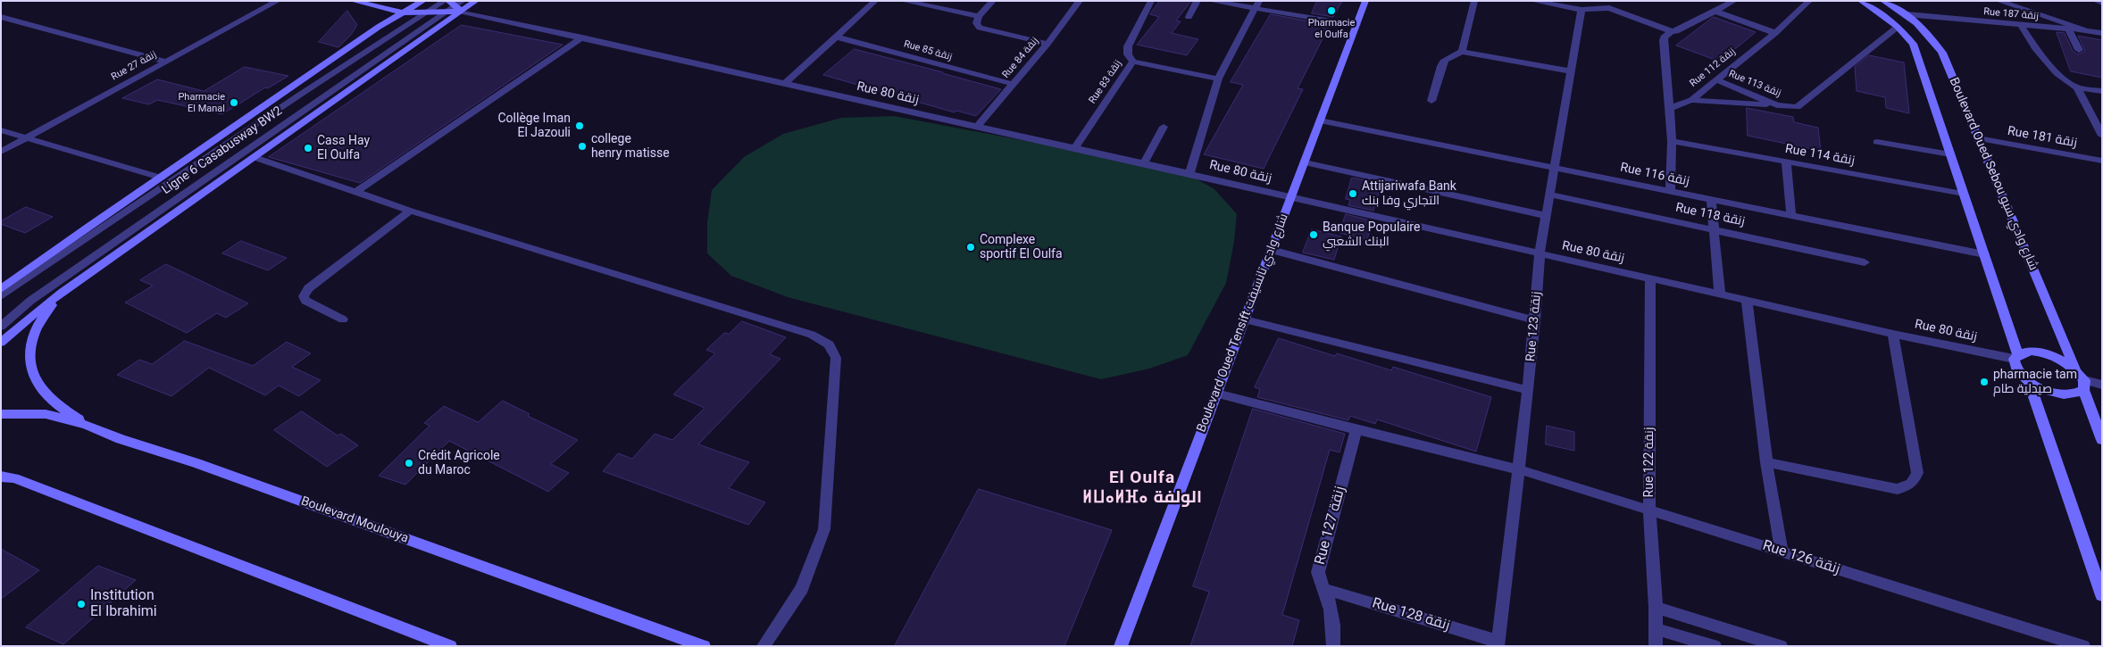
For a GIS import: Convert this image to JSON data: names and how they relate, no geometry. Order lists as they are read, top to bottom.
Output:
{
  "streets": {
    "street": [
      "Rue 187 زنقة",
      "Rue 85 زنقة",
      "Rue 84 زنقة",
      "Rue 27 زنقة",
      "Rue 112 زنقة",
      "Rue 83 زنقة",
      "Rue 113 زنقة",
      "Rue 80 زنقة",
      "Rue 181 زنقة",
      "Ligne 6 Casabusway BW2",
      "Rue 114 زنقة",
      "Boulevard Oued Sebou شارع وادي سبو",
      "Rue 116 زنقة",
      "Rue 118 زنقة",
      "Boulevard Oued Tensift شارع وادي تانسيفت",
      "Rue 123 زنقة",
      "Rue 122 زنقة",
      "Boulevard Moulouya",
      "Rue 127 زنقة",
      "Rue 126 زنقة",
      "Rue 128 زنقة"
    ]
  },
  "crossings": [
    ["Rue 187 زنقة", "Boulevard Oued Sebou شارع وادي سبو"],
    ["Rue 85 زنقة", "Rue 84 زنقة"],
    ["Rue 84 زنقة", "Rue 80 زنقة"],
    ["Rue 112 زنقة", "Rue 113 زنقة"],
    ["Rue 83 زنقة", "Rue 80 زنقة"],
    ["Rue 80 زنقة", "Ligne 6 Casabusway BW2"],
    ["Rue 80 زنقة", "Boulevard Oued Tensift شارع وادي تانسيفت"],
    ["Rue 80 زنقة", "Rue 123 زنقة"],
    ["Rue 80 زنقة", "Rue 122 زنقة"],
    ["Rue 181 زنقة", "Boulevard Oued Sebou شارع وادي سبو"],
    ["Rue 116 زنقة", "Boulevard Oued Tensift شارع وادي تانسيفت"],
    ["Rue 116 زنقة", "Rue 123 زنقة"],
    ["Rue 118 زنقة", "Rue 123 زنقة"],
    ["Boulevard Oued Tensift شارع وادي تانسيفت", "Rue 126 زنقة"],
    ["Rue 123 زنقة", "Rue 126 زنقة"],
    ["Rue 123 زنقة", "Rue 128 زنقة"],
    ["Rue 122 زنقة", "Rue 126 زنقة"],
    ["Rue 127 زنقة", "Rue 126 زنقة"],
    ["Rue 127 زنقة", "Rue 128 زنقة"]
  ],
  "districts": ["El Oulfa ⵍⵡⴰⵍⴼⴰ الولفة"],
  "places": [
    "Pharmacie el Oulfa",
    "Pharmacie El Manal",
    "Collège Iman El Jazouli",
    "college henry matisse",
    "Casa Hay El Oulfa",
    "Attijariwafa Bank التجاري وفا بنك",
    "Banque Populaire البنك الشعبي",
    "Complexe sportif El Oulfa",
    "pharmacie tam صيدلية طام",
    "Crédit Agricole du Maroc",
    "Institution El Ibrahimi"
  ]
}
